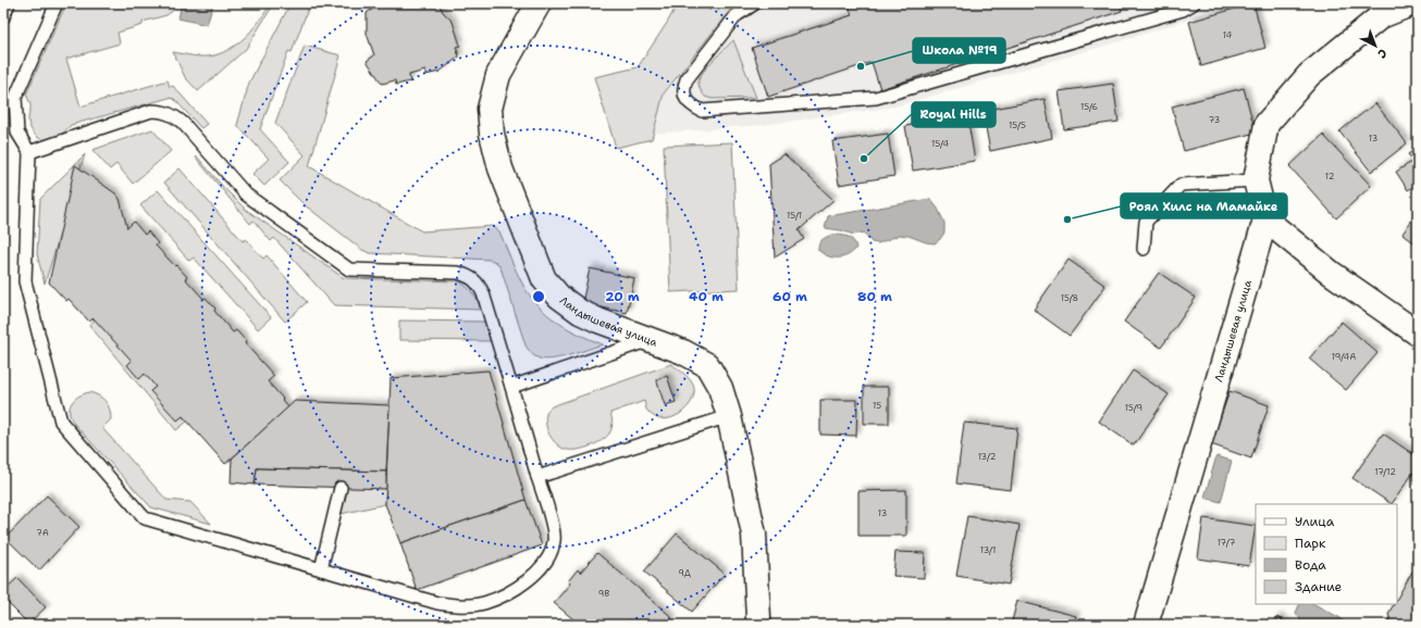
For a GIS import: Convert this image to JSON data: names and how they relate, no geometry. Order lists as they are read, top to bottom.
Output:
{
  "streets": {
    "street": ["Ландышевая улица"]
  },
  "places": ["Школа №19", "Royal Hills", "Роял Хилс на Мамайке"],
  "house_numbers": [
    "14",
    "15/6",
    "73",
    "15/5",
    "13",
    "15/4",
    "12",
    "15/1",
    "15/8",
    "19/4А",
    "15",
    "15/9",
    "13/2",
    "17/12",
    "13",
    "7А",
    "17/7",
    "13/1",
    "9Д",
    "9В"
  ],
  "legend": [
    "Улица",
    "Парк",
    "Вода",
    "Здание"
  ],
  "north": "bottom right",
  "rings": [
    "20 m",
    "40 m",
    "60 m",
    "80 m"
  ]
}
